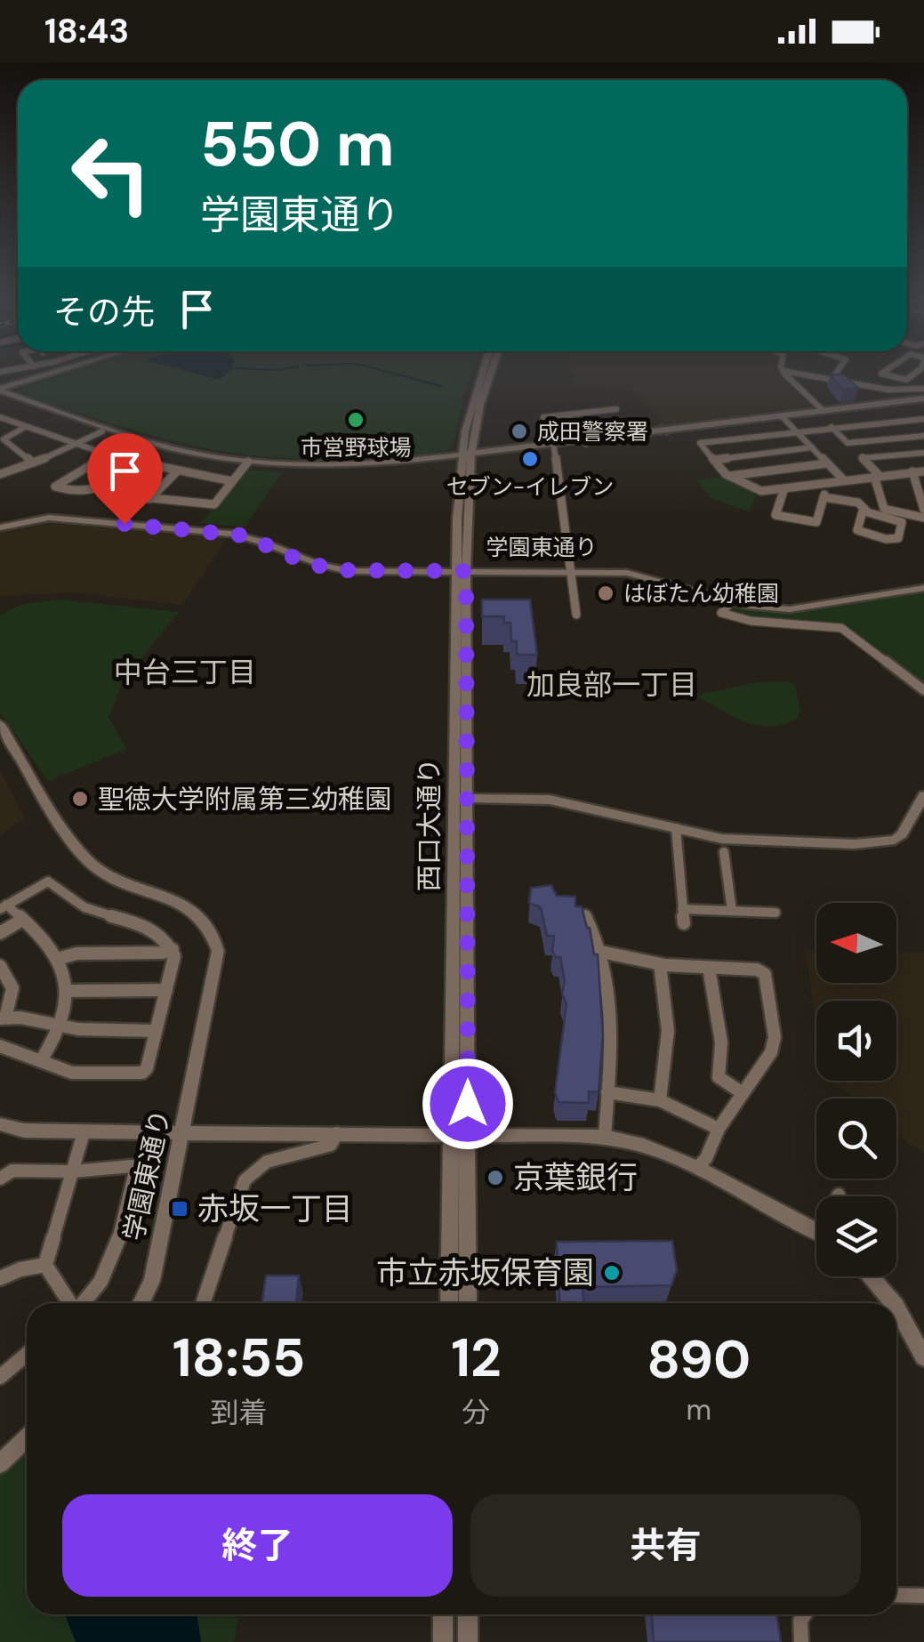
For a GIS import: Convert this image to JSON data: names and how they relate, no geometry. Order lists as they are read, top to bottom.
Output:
{
  "streets": {
    "street": ["学園東通り", "西口大通り"]
  },
  "crossings": [
    ["学園東通り", "西口大通り"]
  ],
  "districts": ["中台三丁目", "加良部一丁目"],
  "places": {
    "other": [
      "市営野球場",
      "成田警察署",
      "セブン-イレブン",
      "はぼたん幼稚園",
      "聖徳大学附属第三幼稚園",
      "京葉銀行",
      "市立赤坂保育園"
    ],
    "transit": ["赤坂一丁目"]
  },
  "north": "left",
  "page": {
    "status": "18:43",
    "turn": ["550 m", "学園東通り"],
    "then": "その先",
    "eta": [
      "18:55",
      "到着",
      "12",
      "分",
      "890",
      "m"
    ],
    "buttons": ["終了", "共有"]
  }
}
